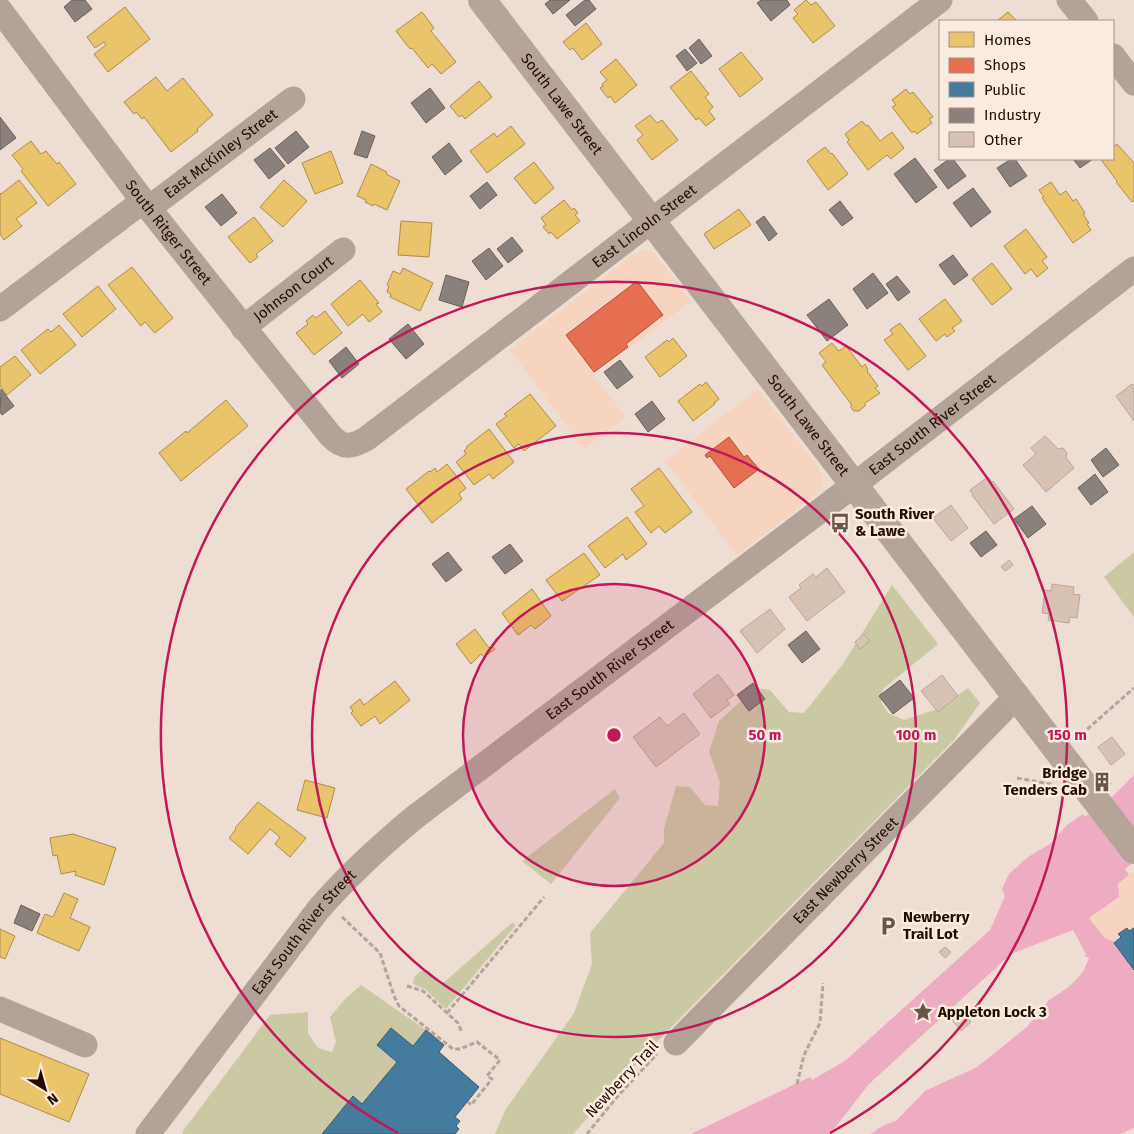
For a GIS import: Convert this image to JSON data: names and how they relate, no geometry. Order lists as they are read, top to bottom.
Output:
{
  "streets": {
    "main road": ["South Lawe Street"],
    "street": [
      "East McKinley Street",
      "East Lincoln Street",
      "South Ritger Street",
      "Johnson Court",
      "East South River Street",
      "East Newberry Street"
    ],
    "path": ["Newberry Trail"]
  },
  "crossings": [
    ["South Lawe Street", "East Lincoln Street"],
    ["South Lawe Street", "East South River Street"],
    ["South Lawe Street", "East Newberry Street"],
    ["East McKinley Street", "South Ritger Street"],
    ["East Lincoln Street", "South Ritger Street"],
    ["South Ritger Street", "Johnson Court"],
    ["East Newberry Street", "Newberry Trail"]
  ],
  "places": {
    "bus stop": ["South River & Lawe"],
    "building": ["Bridge Tenders Cab"],
    "parking": ["Newberry Trail Lot"],
    "place": ["Appleton Lock 3"]
  },
  "legend": [
    "Homes",
    "Shops",
    "Public",
    "Industry",
    "Other"
  ],
  "north": "bottom right",
  "rings": ["50 m", "100 m", "150 m"]
}
